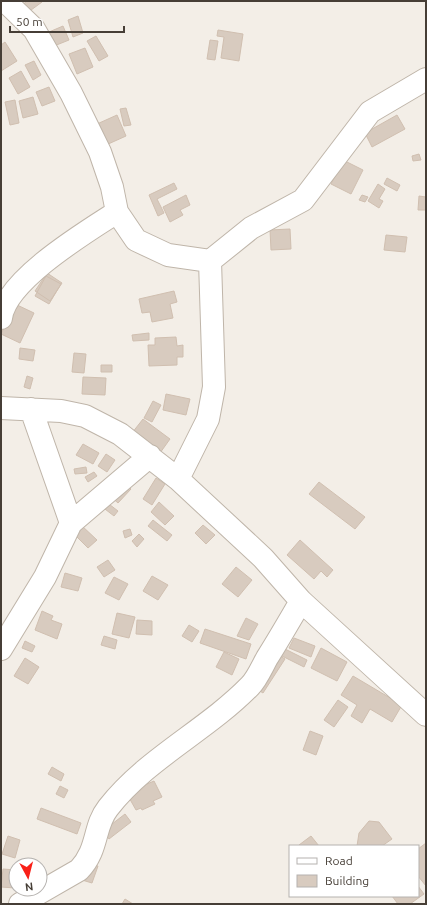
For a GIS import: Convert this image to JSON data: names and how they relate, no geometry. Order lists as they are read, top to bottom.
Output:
{
  "legend": ["Road", "Building"],
  "scale_bar": "50 m",
  "north": "bottom"
}
